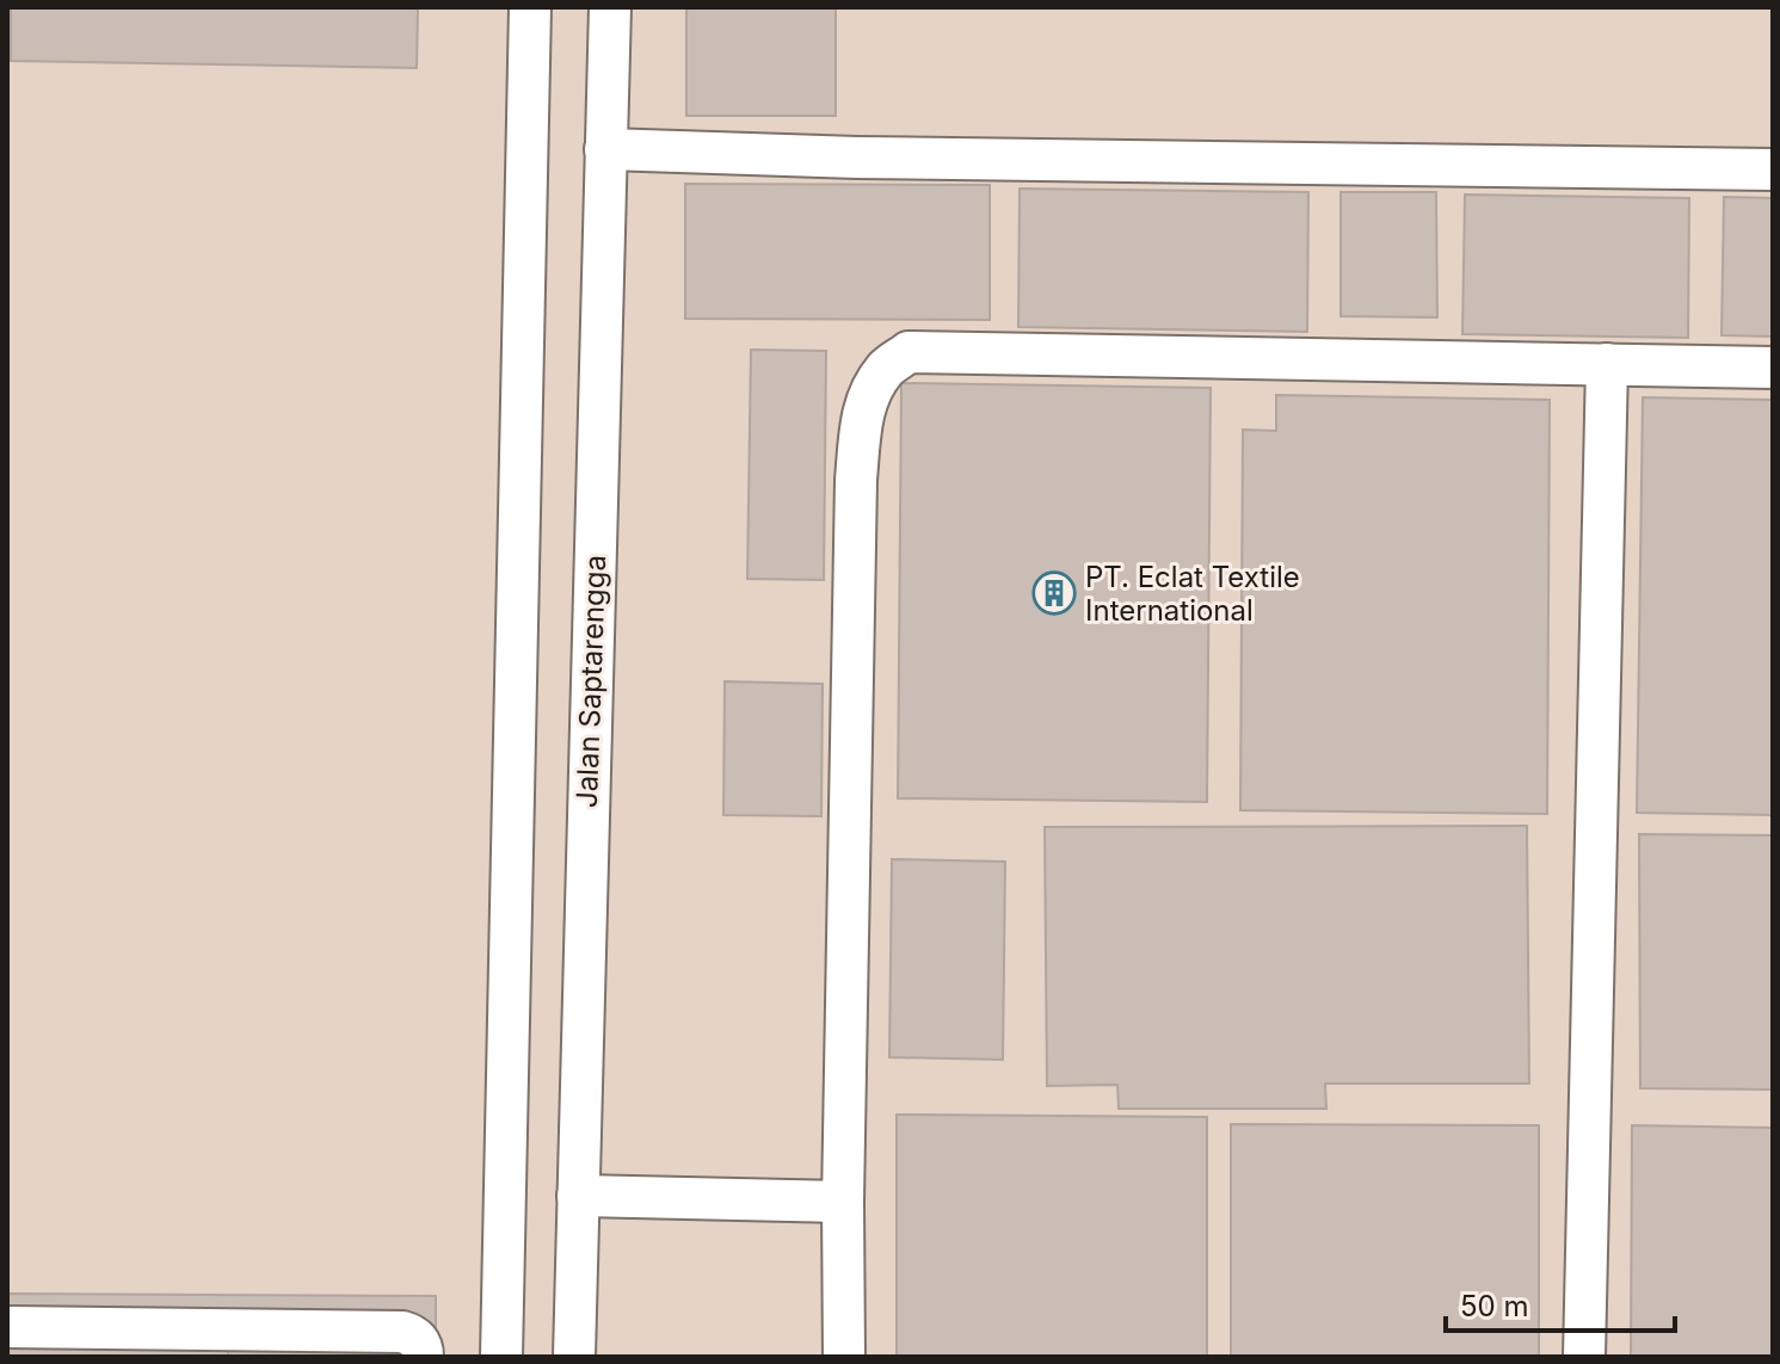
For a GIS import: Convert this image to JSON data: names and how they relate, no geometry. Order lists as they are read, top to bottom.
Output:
{
  "streets": {
    "street": ["Jalan Saptarengga"]
  },
  "places": {
    "building": ["PT. Eclat Textile International"]
  },
  "scale_bar": "50 m"
}
